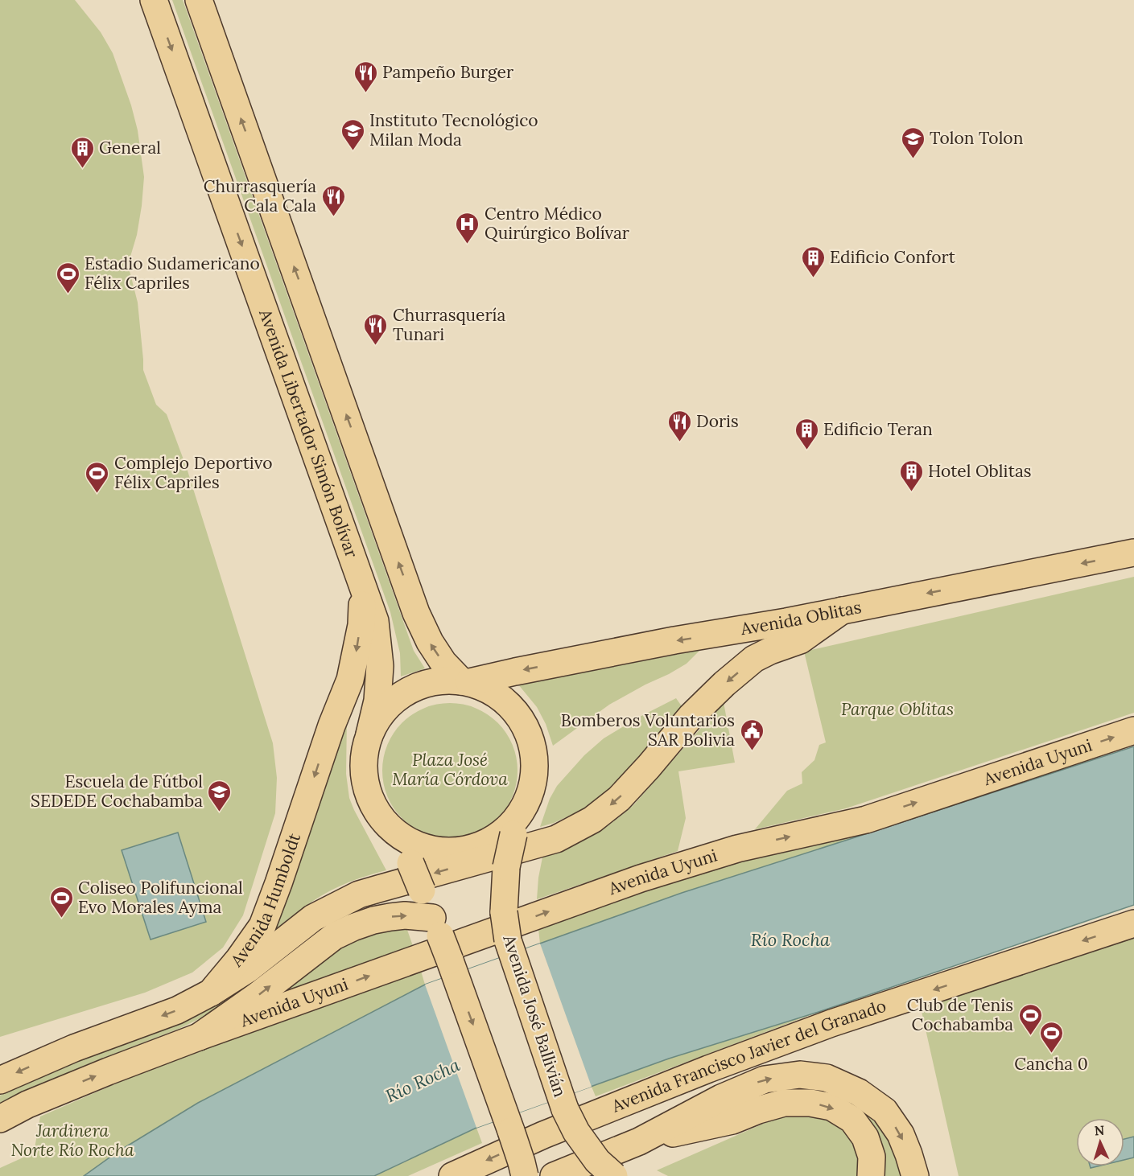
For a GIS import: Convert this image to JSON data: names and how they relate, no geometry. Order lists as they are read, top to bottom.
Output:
{
  "streets": {
    "main road": [
      "Avenida Libertador Simón Bolívar",
      "Avenida Oblitas",
      "Avenida Uyuni",
      "Avenida Humboldt",
      "Avenida José Ballivián",
      "Avenida Francisco Javier del Granado"
    ]
  },
  "crossings": [
    ["Avenida Libertador Simón Bolívar", "Avenida Oblitas"],
    ["Avenida Libertador Simón Bolívar", "Avenida Humboldt"],
    ["Avenida Libertador Simón Bolívar", "Avenida José Ballivián"],
    ["Avenida Oblitas", "Avenida José Ballivián"]
  ],
  "one_way": ["Avenida Francisco Javier del Granado"],
  "water": ["Río Rocha"],
  "parks": ["Parque Oblitas", "Plaza José María Córdova", "Jardinera Norte Río Rocha"],
  "places": {
    "restaurant": [
      "Pampeño Burger",
      "Churrasquería Cala Cala",
      "Churrasquería Tunari",
      "Doris"
    ],
    "school or university": ["Instituto Tecnológico Milan Moda", "Tolon Tolon", "Escuela de Fútbol SEDEDE Cochabamba"],
    "building": [
      "General",
      "Edificio Confort",
      "Edificio Teran",
      "Hotel Oblitas"
    ],
    "hospital": ["Centro Médico Quirúrgico Bolívar"],
    "sports": [
      "Estadio Sudamericano Félix Capriles",
      "Complejo Deportivo Félix Capriles",
      "Coliseo Polifuncional Evo Morales Ayma",
      "Club de Tenis Cochabamba",
      "Cancha 0"
    ],
    "public building": ["Bomberos Voluntarios SAR Bolivia"]
  },
  "north": "top"
}
